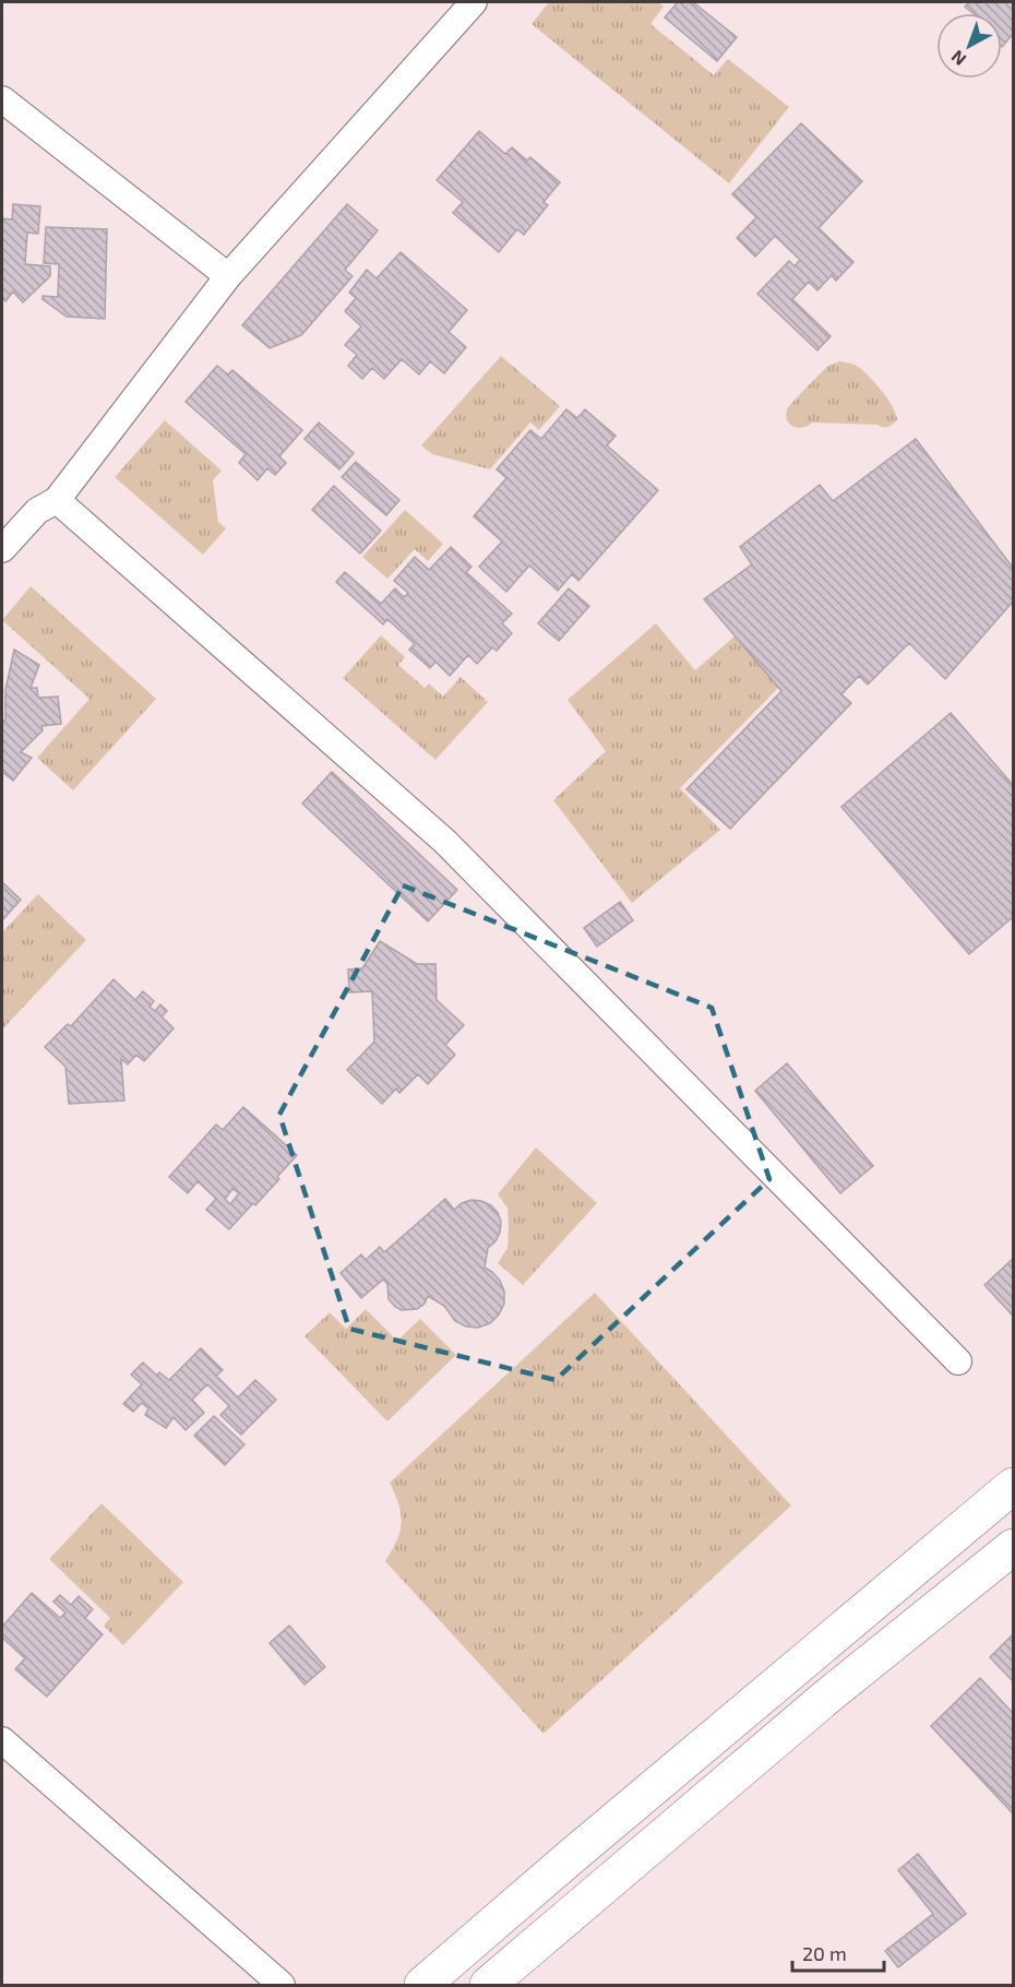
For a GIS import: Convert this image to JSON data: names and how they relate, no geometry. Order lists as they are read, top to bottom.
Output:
{
  "scale_bar": "20 m",
  "north": "bottom left"
}
